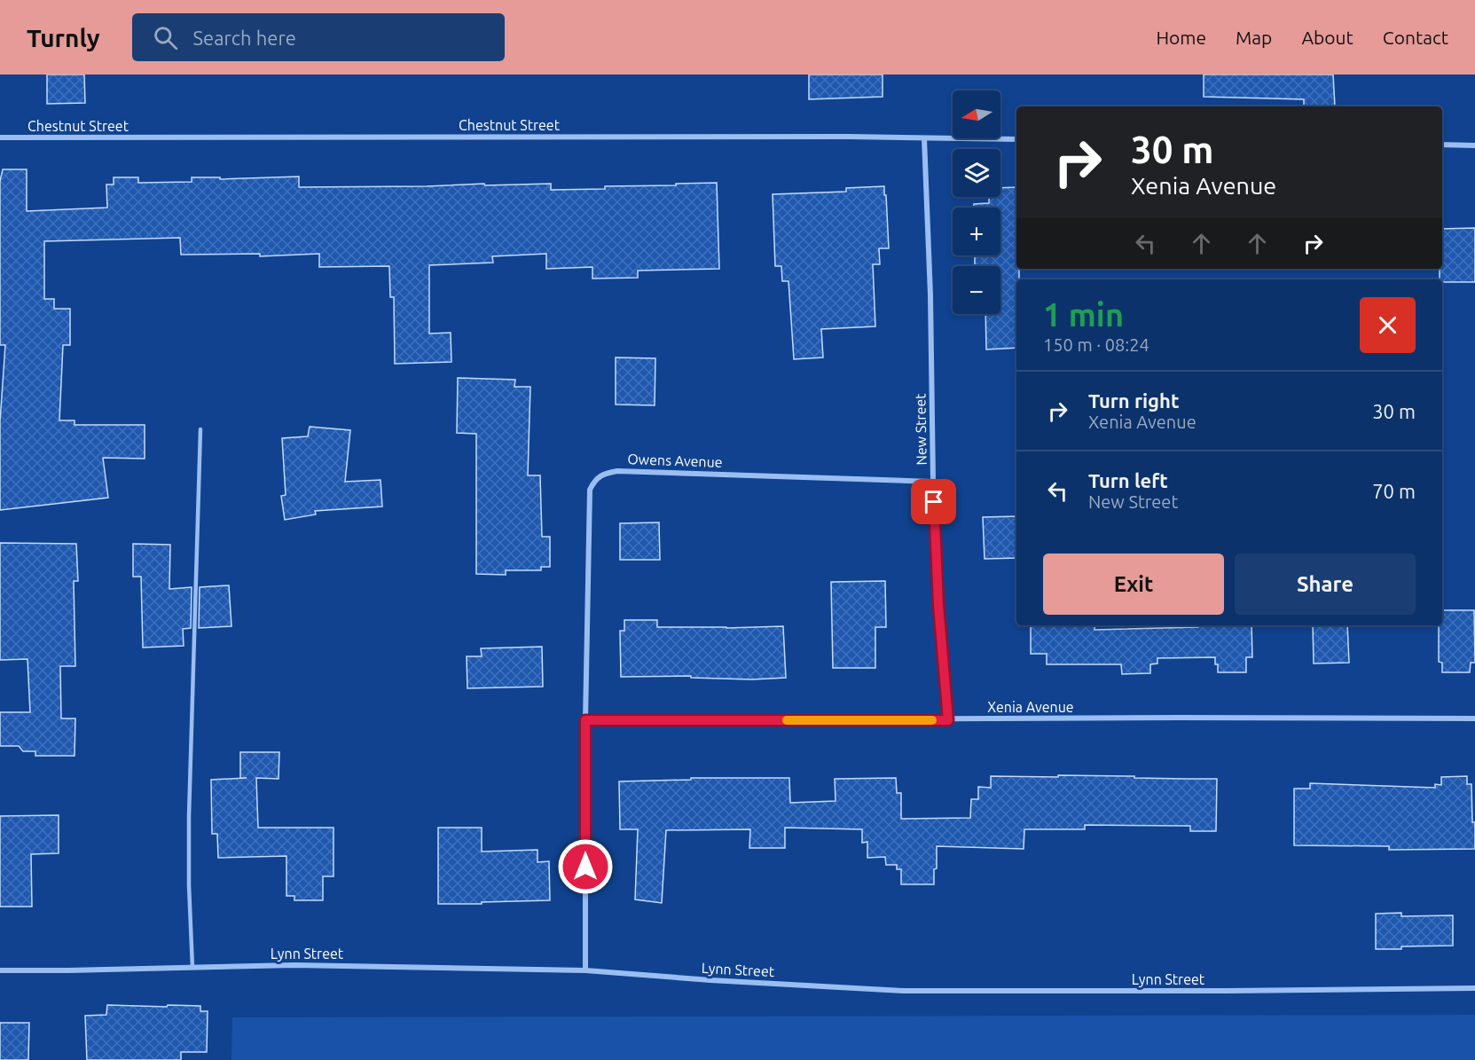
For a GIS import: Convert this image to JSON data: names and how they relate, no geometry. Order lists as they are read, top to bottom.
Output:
{
  "streets": {
    "street": [
      "Chestnut Street",
      "New Street",
      "Owens Avenue",
      "Xenia Avenue",
      "Lynn Street"
    ]
  },
  "crossings": [
    ["Chestnut Street", "New Street"],
    ["New Street", "Owens Avenue"],
    ["New Street", "Xenia Avenue"],
    ["Owens Avenue", "Xenia Avenue"]
  ],
  "north": "left",
  "page": {
    "header": "Turnly",
    "search": "Search here",
    "nav": [
      "Home",
      "Map",
      "About",
      "Contact"
    ],
    "map_buttons": ["+", "−"],
    "turn": ["30 m", "Xenia Avenue"],
    "heading": ["1 min", "150 m · 08:24"],
    "list": [
      {
        "name": "Turn right",
        "note": "Xenia Avenue",
        "value": "30 m"
      },
      {
        "name": "Turn left",
        "note": "New Street",
        "value": "70 m"
      }
    ],
    "buttons": ["Exit", "Share"]
  }
}
